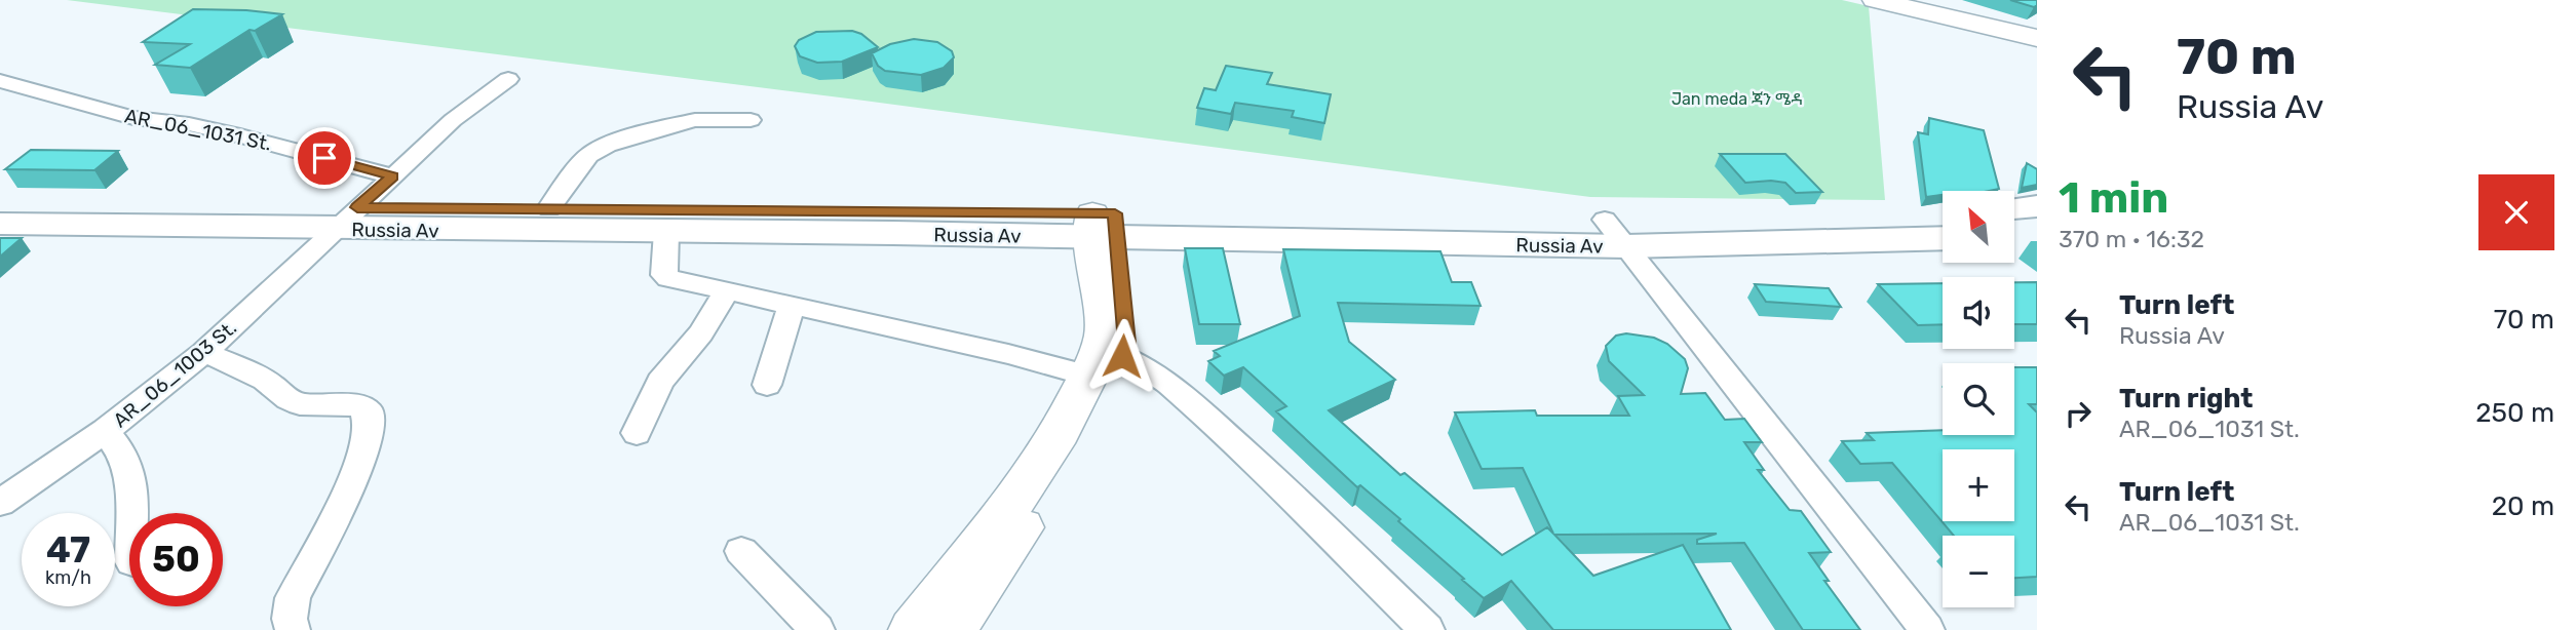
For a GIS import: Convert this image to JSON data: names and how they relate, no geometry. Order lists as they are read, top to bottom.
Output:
{
  "streets": {
    "main road": ["Russia Av"],
    "street": ["AR_06_1031 St.", "AR_06_1003 St."]
  },
  "crossings": [
    ["Russia Av", "AR_06_1003 St."]
  ],
  "parks": ["Jan meda ጃን ሜዳ"],
  "north": "top left",
  "page": {
    "turn": ["70 m", "Russia Av"],
    "heading": ["1 min", "370 m · 16:32"],
    "map_buttons": ["+", "−"],
    "list": [
      {
        "name": "Turn left",
        "note": "Russia Av",
        "value": "70 m"
      },
      {
        "name": "Turn right",
        "note": "AR_06_1031 St.",
        "value": "250 m"
      },
      {
        "name": "Turn left",
        "note": "AR_06_1031 St.",
        "value": "20 m"
      }
    ],
    "speed": "47 km/h",
    "limit": "50"
  }
}
